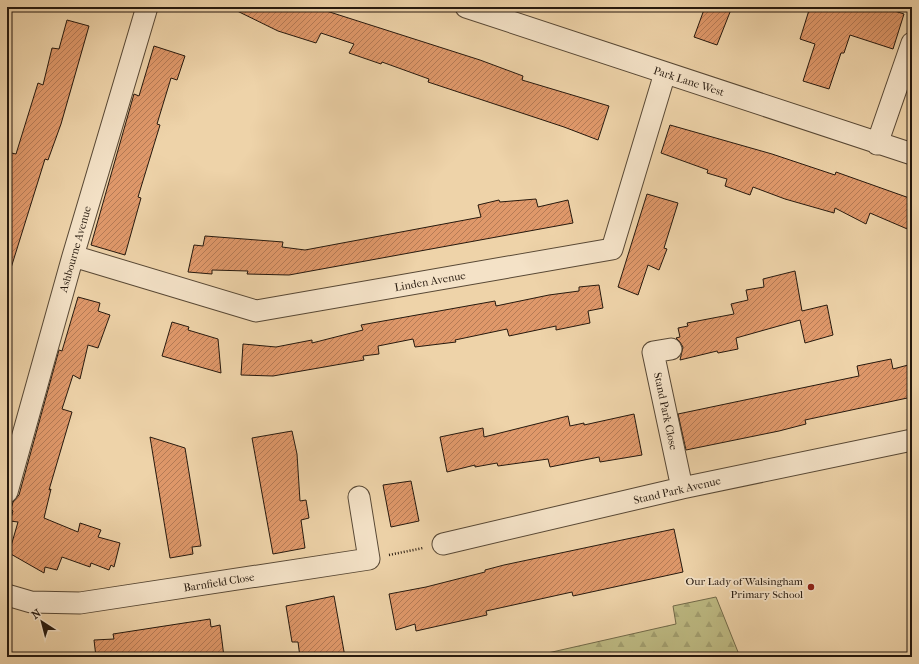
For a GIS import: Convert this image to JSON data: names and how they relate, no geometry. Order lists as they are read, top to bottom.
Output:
{
  "streets": {
    "street": [
      "Park Lane West",
      "Ashbourne Avenue",
      "Linden Avenue",
      "Stand Park Close",
      "Stand Park Avenue",
      "Barnfield Close"
    ]
  },
  "crossings": [
    ["Park Lane West", "Linden Avenue"],
    ["Ashbourne Avenue", "Linden Avenue"],
    ["Stand Park Close", "Stand Park Avenue"]
  ],
  "places": ["Our Lady of Walsingham Primary School"],
  "north": "top left"
}
